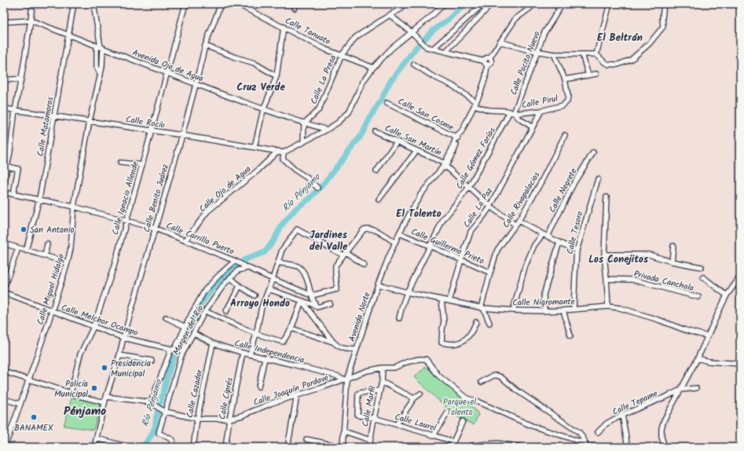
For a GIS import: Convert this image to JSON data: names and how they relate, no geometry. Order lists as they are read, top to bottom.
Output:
{
  "streets": {
    "street": [
      "Calle Tanuato",
      "Calle Pocito Nuevo",
      "Avenida Ojo de Agua",
      "Calle La Presa",
      "Calle Pirul",
      "Calle San Cosme",
      "Calle Rocío",
      "Calle Matamoros",
      "Calle San Martín",
      "Calle Gómez Farías",
      "Calle Ojo de Agua",
      "Calle Negrete",
      "Calle Ignacio Allende",
      "Calle Benito Juárez",
      "Calle Rivapalacios",
      "Calle La Paz",
      "Calle Tesoro",
      "Calle Carrillo Puerto",
      "Calle Guillermo Prieto",
      "Privada Canchola",
      "Calle Miguel Hidalgo",
      "Calle Nigromante",
      "Avenida Norte",
      "Calle Melchor Ocampo",
      "Margen del Río",
      "Calle Independencia",
      "Calle Joaquín Pardavé",
      "Calle Cazador",
      "Calle Ciprés",
      "Calle Tepame",
      "Calle Marfil",
      "Calle Laurel"
    ]
  },
  "crossings": [
    ["Calle Tanuato", "Calle La Presa"],
    ["Calle Pocito Nuevo", "Calle Pirul"],
    ["Calle Pocito Nuevo", "Calle Gómez Farías"],
    ["Avenida Ojo de Agua", "Calle La Presa"],
    ["Avenida Ojo de Agua", "Calle Matamoros"],
    ["Avenida Ojo de Agua", "Calle Ignacio Allende"],
    ["Avenida Ojo de Agua", "Calle Benito Juárez"],
    ["Avenida Ojo de Agua", "Calle Miguel Hidalgo"],
    ["Calle Pirul", "Calle Gómez Farías"],
    ["Calle Pirul", "Calle La Paz"],
    ["Calle Pirul", "Avenida Norte"],
    ["Calle San Cosme", "Avenida Norte"],
    ["Calle Rocío", "Calle Matamoros"],
    ["Calle Rocío", "Calle Ojo de Agua"],
    ["Calle Rocío", "Calle Ignacio Allende"],
    ["Calle Rocío", "Calle Benito Juárez"],
    ["Calle Rocío", "Calle Miguel Hidalgo"],
    ["Calle Matamoros", "Calle Carrillo Puerto"],
    ["Calle San Martín", "Calle Gómez Farías"],
    ["Calle San Martín", "Calle Negrete"],
    ["Calle San Martín", "Calle Rivapalacios"],
    ["Calle San Martín", "Calle La Paz"],
    ["Calle San Martín", "Calle Tesoro"],
    ["Calle San Martín", "Avenida Norte"],
    ["Calle Gómez Farías", "Calle Guillermo Prieto"],
    ["Calle Gómez Farías", "Calle Nigromante"],
    ["Calle Ojo de Agua", "Calle Carrillo Puerto"],
    ["Calle Ignacio Allende", "Calle Carrillo Puerto"],
    ["Calle Ignacio Allende", "Calle Melchor Ocampo"],
    ["Calle Benito Juárez", "Calle Carrillo Puerto"],
    ["Calle Benito Juárez", "Calle Melchor Ocampo"],
    ["Calle Rivapalacios", "Calle Guillermo Prieto"],
    ["Calle Rivapalacios", "Calle Nigromante"],
    ["Calle La Paz", "Calle Guillermo Prieto"],
    ["Calle La Paz", "Calle Nigromante"],
    ["Calle Tesoro", "Calle Nigromante"],
    ["Calle Carrillo Puerto", "Calle Miguel Hidalgo"],
    ["Calle Carrillo Puerto", "Margen del Río"],
    ["Calle Guillermo Prieto", "Avenida Norte"],
    ["Calle Miguel Hidalgo", "Calle Melchor Ocampo"],
    ["Calle Nigromante", "Avenida Norte"],
    ["Avenida Norte", "Calle Independencia"],
    ["Avenida Norte", "Calle Joaquín Pardavé"],
    ["Margen del Río", "Calle Independencia"],
    ["Margen del Río", "Calle Joaquín Pardavé"],
    ["Calle Independencia", "Calle Joaquín Pardavé"],
    ["Calle Independencia", "Calle Cazador"],
    ["Calle Independencia", "Calle Ciprés"],
    ["Calle Joaquín Pardavé", "Calle Cazador"],
    ["Calle Joaquín Pardavé", "Calle Ciprés"],
    ["Calle Joaquín Pardavé", "Calle Marfil"],
    ["Calle Marfil", "Calle Laurel"]
  ],
  "districts": [
    "El Beltrán",
    "Cruz Verde",
    "El Tolento",
    "Jardines del Valle",
    "Los Conejitos",
    "Arroyo Hondo",
    "Pénjamo"
  ],
  "water": ["Río Pénjamo"],
  "parks": ["Parque el Tolento"],
  "places": [
    "San Antonio",
    "Presidencia Municipal",
    "Policía Municipal",
    "BANAMEX"
  ]
}
